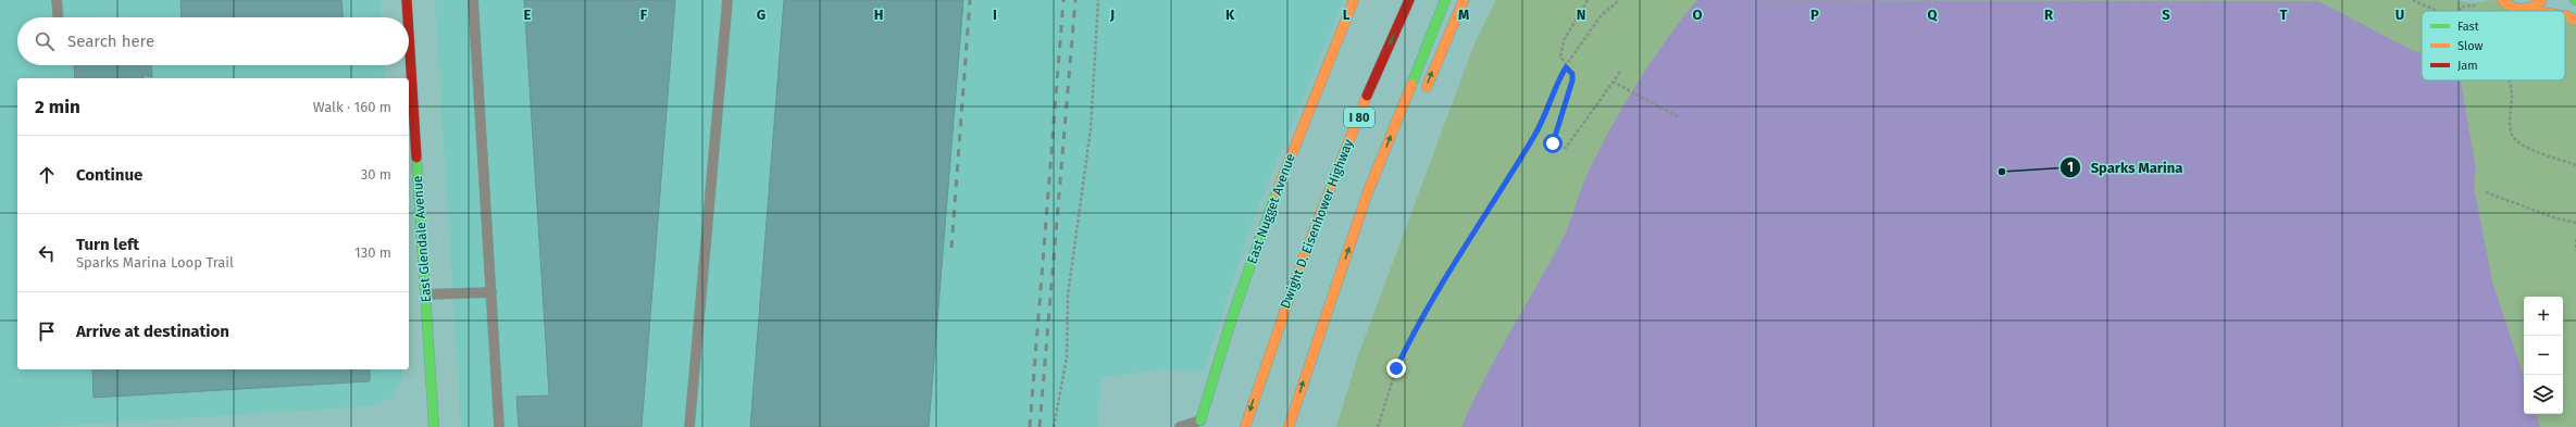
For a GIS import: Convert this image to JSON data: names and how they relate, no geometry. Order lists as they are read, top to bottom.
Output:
{
  "streets": {
    "main road": [
      "I 80",
      "East Nugget Avenue",
      "Dwight D. Eisenhower Highway",
      "East Glendale Avenue"
    ]
  },
  "places": ["Sparks Marina"],
  "legend": ["Fast", "Slow", "Jam"],
  "page": {
    "search": "Search here",
    "heading": ["2 min", "Walk · 160 m"],
    "list": [
      ["Continue", "30 m"],
      ["Turn left", "Sparks Marina Loop Trail", "130 m"],
      "Arrive at destination"
    ],
    "map_buttons": ["+", "−"]
  },
  "grid": {
    "columns": [
      "E",
      "F",
      "G",
      "H",
      "I",
      "J",
      "K",
      "L",
      "M",
      "N",
      "O",
      "P",
      "Q",
      "R",
      "S",
      "T",
      "U"
    ]
  }
}
